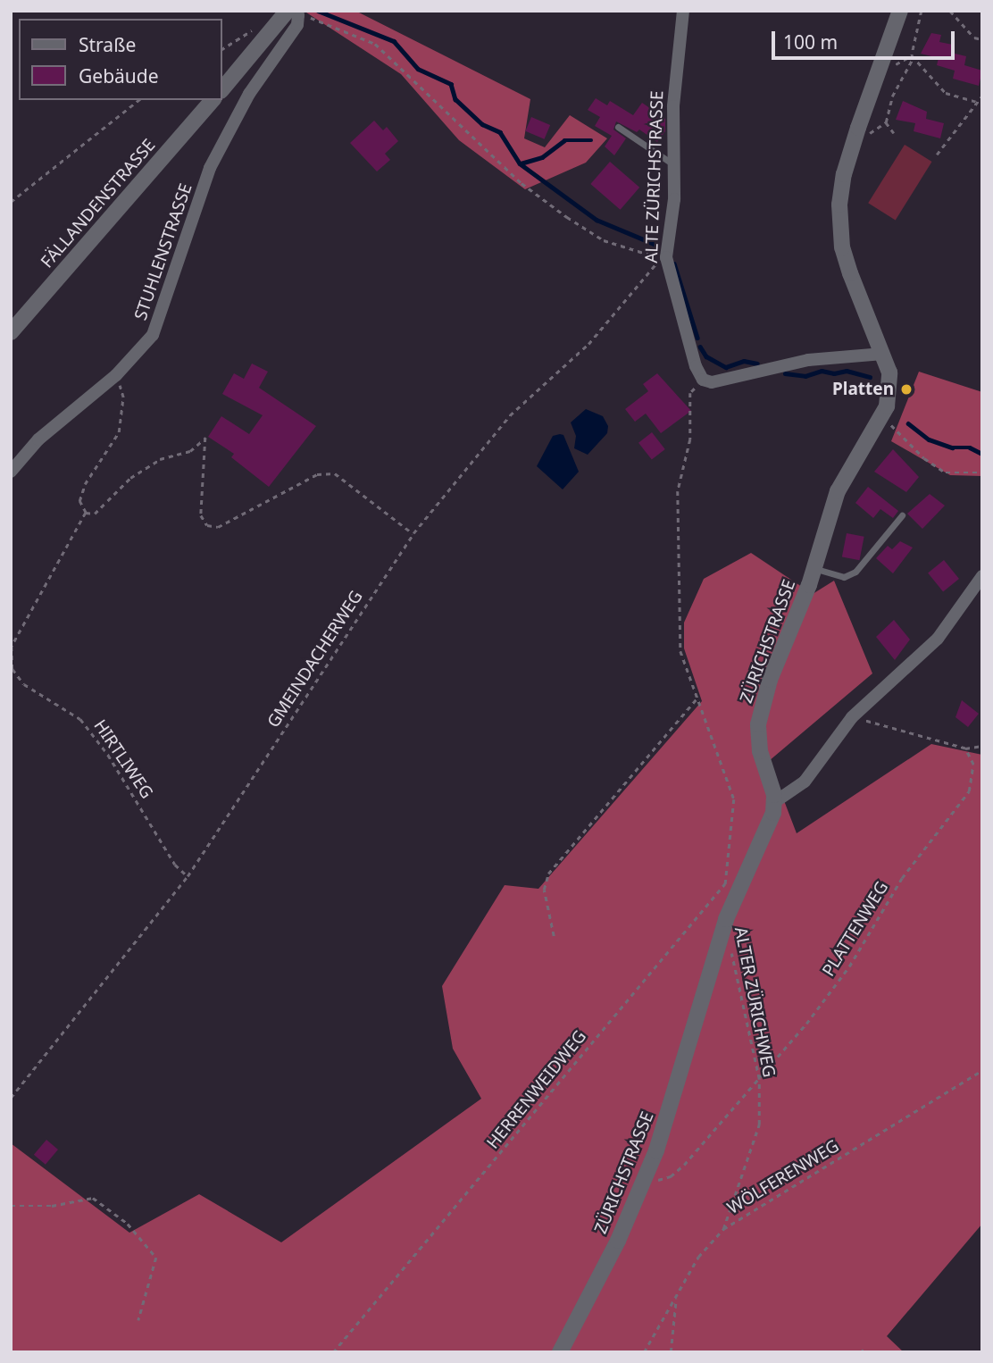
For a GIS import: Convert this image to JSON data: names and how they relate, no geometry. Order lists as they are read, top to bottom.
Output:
{
  "streets": {
    "street": [
      "ALTE ZÜRICHSTRASSE",
      "FÄLLANDENSTRASSE",
      "STUHLENSTRASSE",
      "ZÜRICHSTRASSE"
    ],
    "path": [
      "GMEINDACHERWEG",
      "HIRTLIWEG",
      "PLATTENWEG",
      "ALTER ZÜRICHWEG",
      "HERRENWEIDWEG",
      "WÖLFERENWEG"
    ]
  },
  "crossings": [
    ["ALTE ZÜRICHSTRASSE", "GMEINDACHERWEG"],
    ["ZÜRICHSTRASSE", "PLATTENWEG"],
    ["GMEINDACHERWEG", "HIRTLIWEG"],
    ["PLATTENWEG", "ALTER ZÜRICHWEG"],
    ["ALTER ZÜRICHWEG", "WÖLFERENWEG"]
  ],
  "places": ["Platten"],
  "legend": ["Straße", "Gebäude"],
  "scale_bar": "100 m"
}
